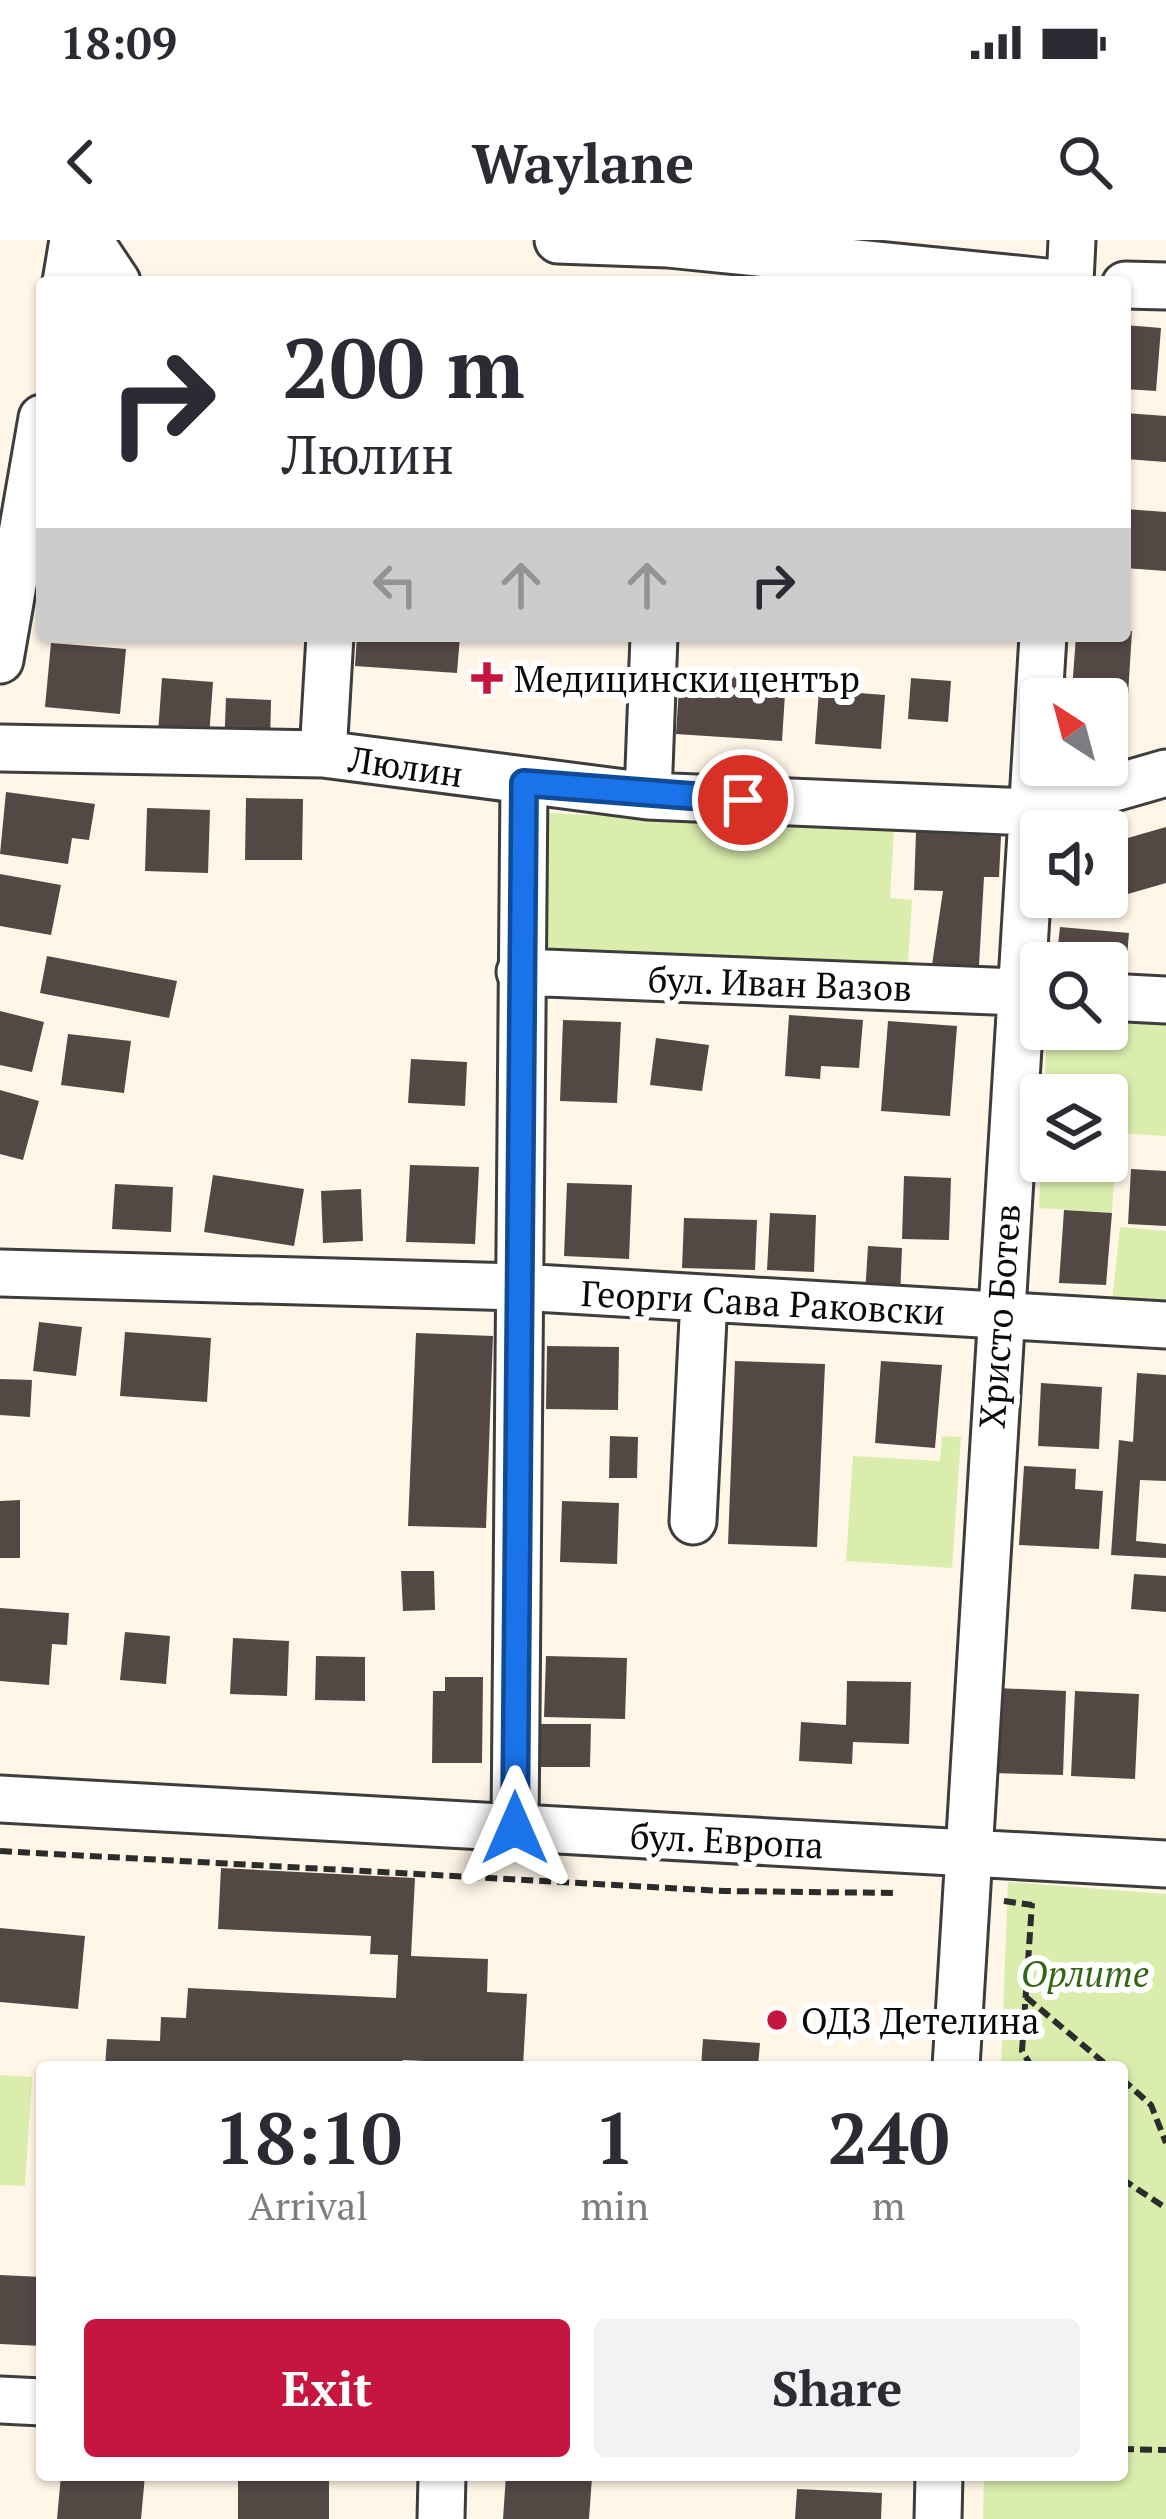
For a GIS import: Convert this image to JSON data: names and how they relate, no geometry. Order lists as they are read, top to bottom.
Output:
{
  "streets": {
    "street": [
      "Люлин",
      "бул. Иван Вазов",
      "Георги Сава Раковски",
      "Христо Ботев",
      "бул. Европа"
    ]
  },
  "crossings": [
    ["Георги Сава Раковски", "Христо Ботев"],
    ["Христо Ботев", "бул. Европа"]
  ],
  "parks": ["Орлите"],
  "places": {
    "health": ["Медицински център"],
    "other": ["ОДЗ Детелина"]
  },
  "north": "top left",
  "page": {
    "status": "18:09",
    "header": "Waylane",
    "turn": ["200 m", "Люлин"],
    "eta": [
      "18:10",
      "Arrival",
      "1",
      "min",
      "240",
      "m"
    ],
    "buttons": ["Exit", "Share"]
  }
}
